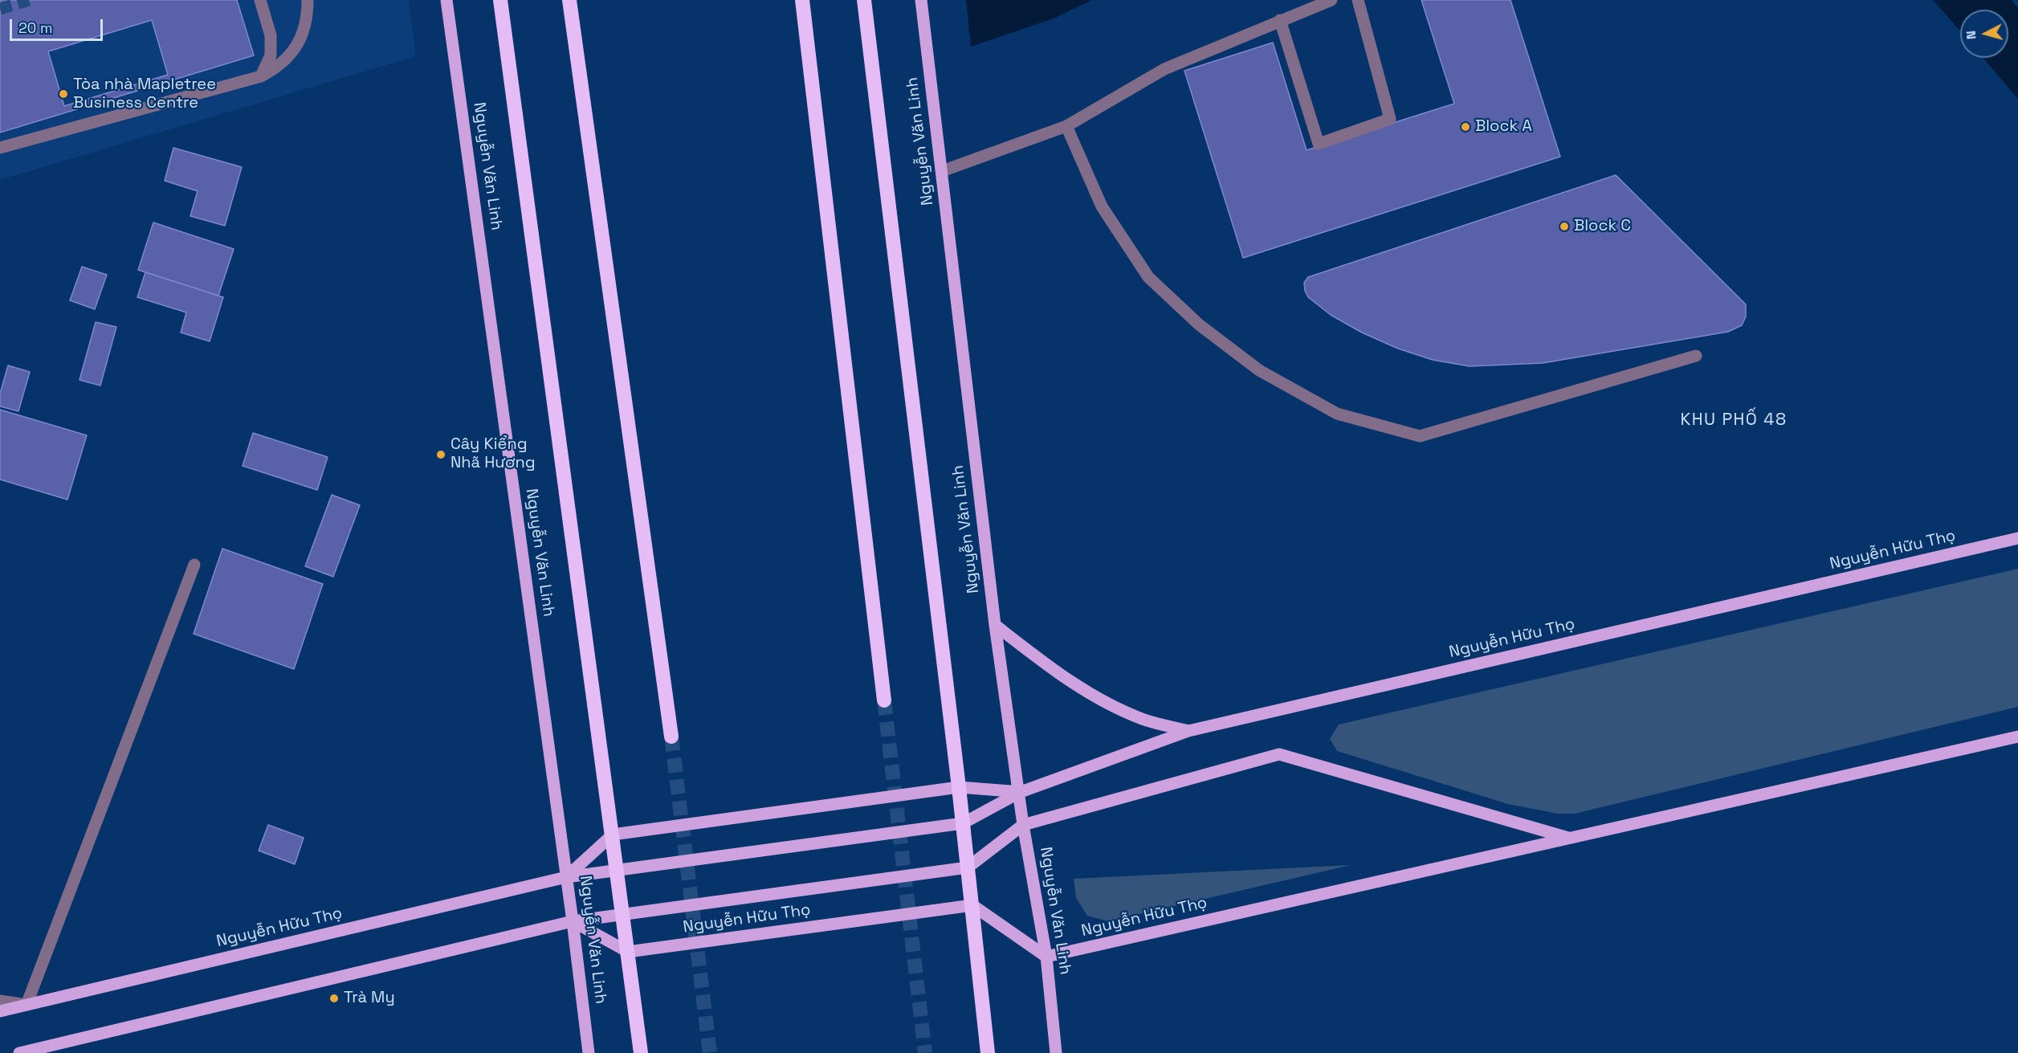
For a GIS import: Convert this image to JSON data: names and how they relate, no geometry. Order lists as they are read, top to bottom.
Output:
{
  "streets": {
    "highway": ["Nguyễn Văn Linh"],
    "main road": ["Nguyễn Hữu Thọ"]
  },
  "crossings": [
    ["Nguyễn Văn Linh", "Nguyễn Hữu Thọ"]
  ],
  "districts": ["KHU PHỐ 48"],
  "places": [
    "Tòa nhà Mapletree Business Centre",
    "Block A",
    "Block C",
    "Cây Kiểng Nhã Hương",
    "Trà My"
  ],
  "scale_bar": "20 m",
  "north": "left"
}
